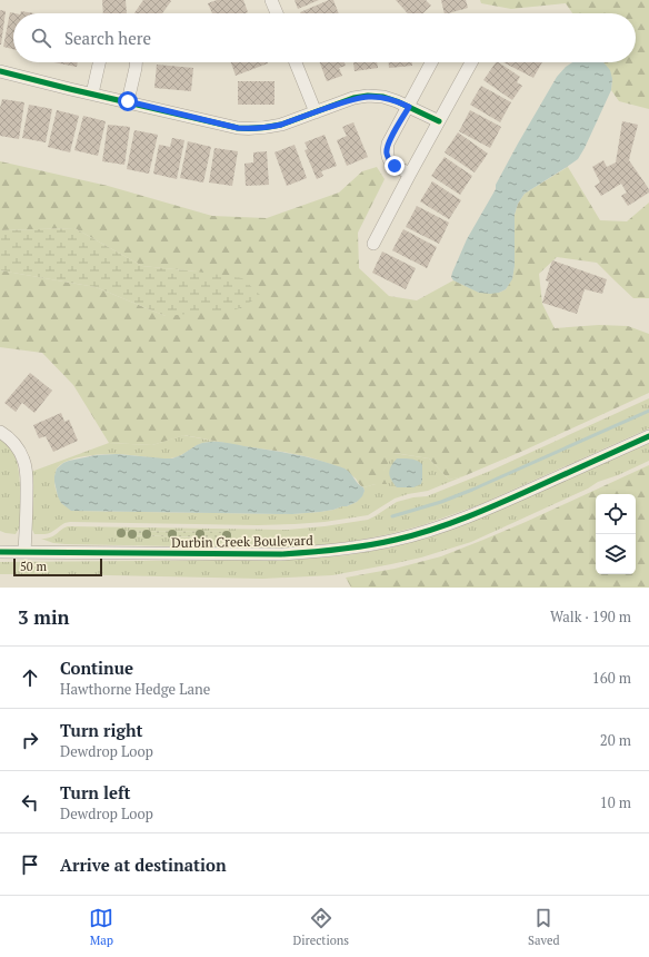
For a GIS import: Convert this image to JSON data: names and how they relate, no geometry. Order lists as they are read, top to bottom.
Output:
{
  "streets": {
    "street": ["Durbin Creek Boulevard"]
  },
  "scale_bar": "50 m",
  "page": {
    "search": "Search here",
    "scale": "50 m",
    "heading": ["3 min", "Walk · 190 m"],
    "list": [
      ["Continue", "Hawthorne Hedge Lane", "160 m"],
      ["Turn right", "Dewdrop Loop", "20 m"],
      ["Turn left", "Dewdrop Loop", "10 m"],
      "Arrive at destination"
    ],
    "nav": ["Map", "Directions", "Saved"]
  }
}
